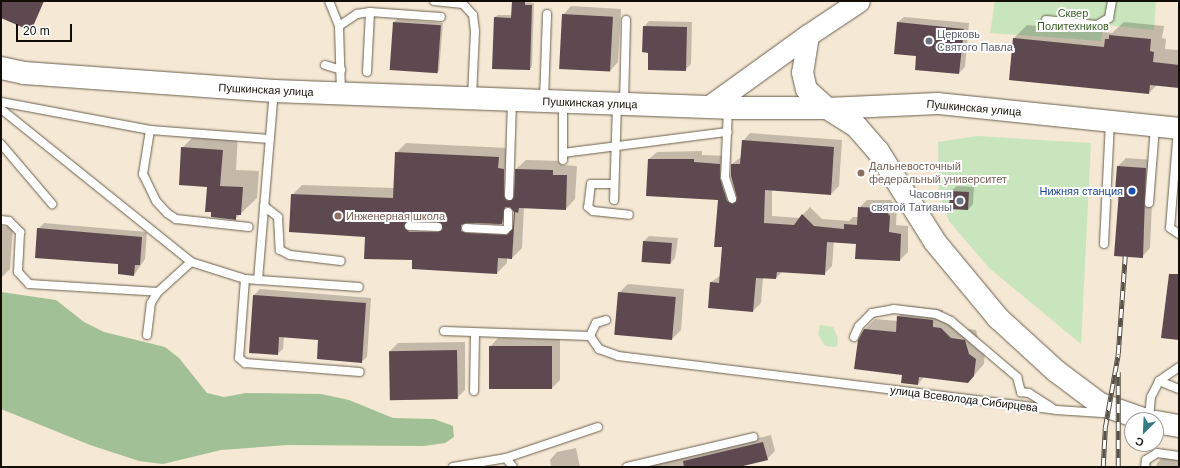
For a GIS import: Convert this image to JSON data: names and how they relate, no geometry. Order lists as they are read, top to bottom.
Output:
{
  "streets": {
    "main road": ["Пушкинская улица"],
    "lane": ["улица Всеволода Сибирцева"]
  },
  "parks": ["Сквер Политехников"],
  "places": [
    "Церковь Святого Павла",
    "Дальневосточный федеральный университет",
    "Нижняя станция",
    "Часовня святой Татианы",
    "Инженерная школа"
  ],
  "scale_bar": "20 m",
  "north": "bottom left"
}
